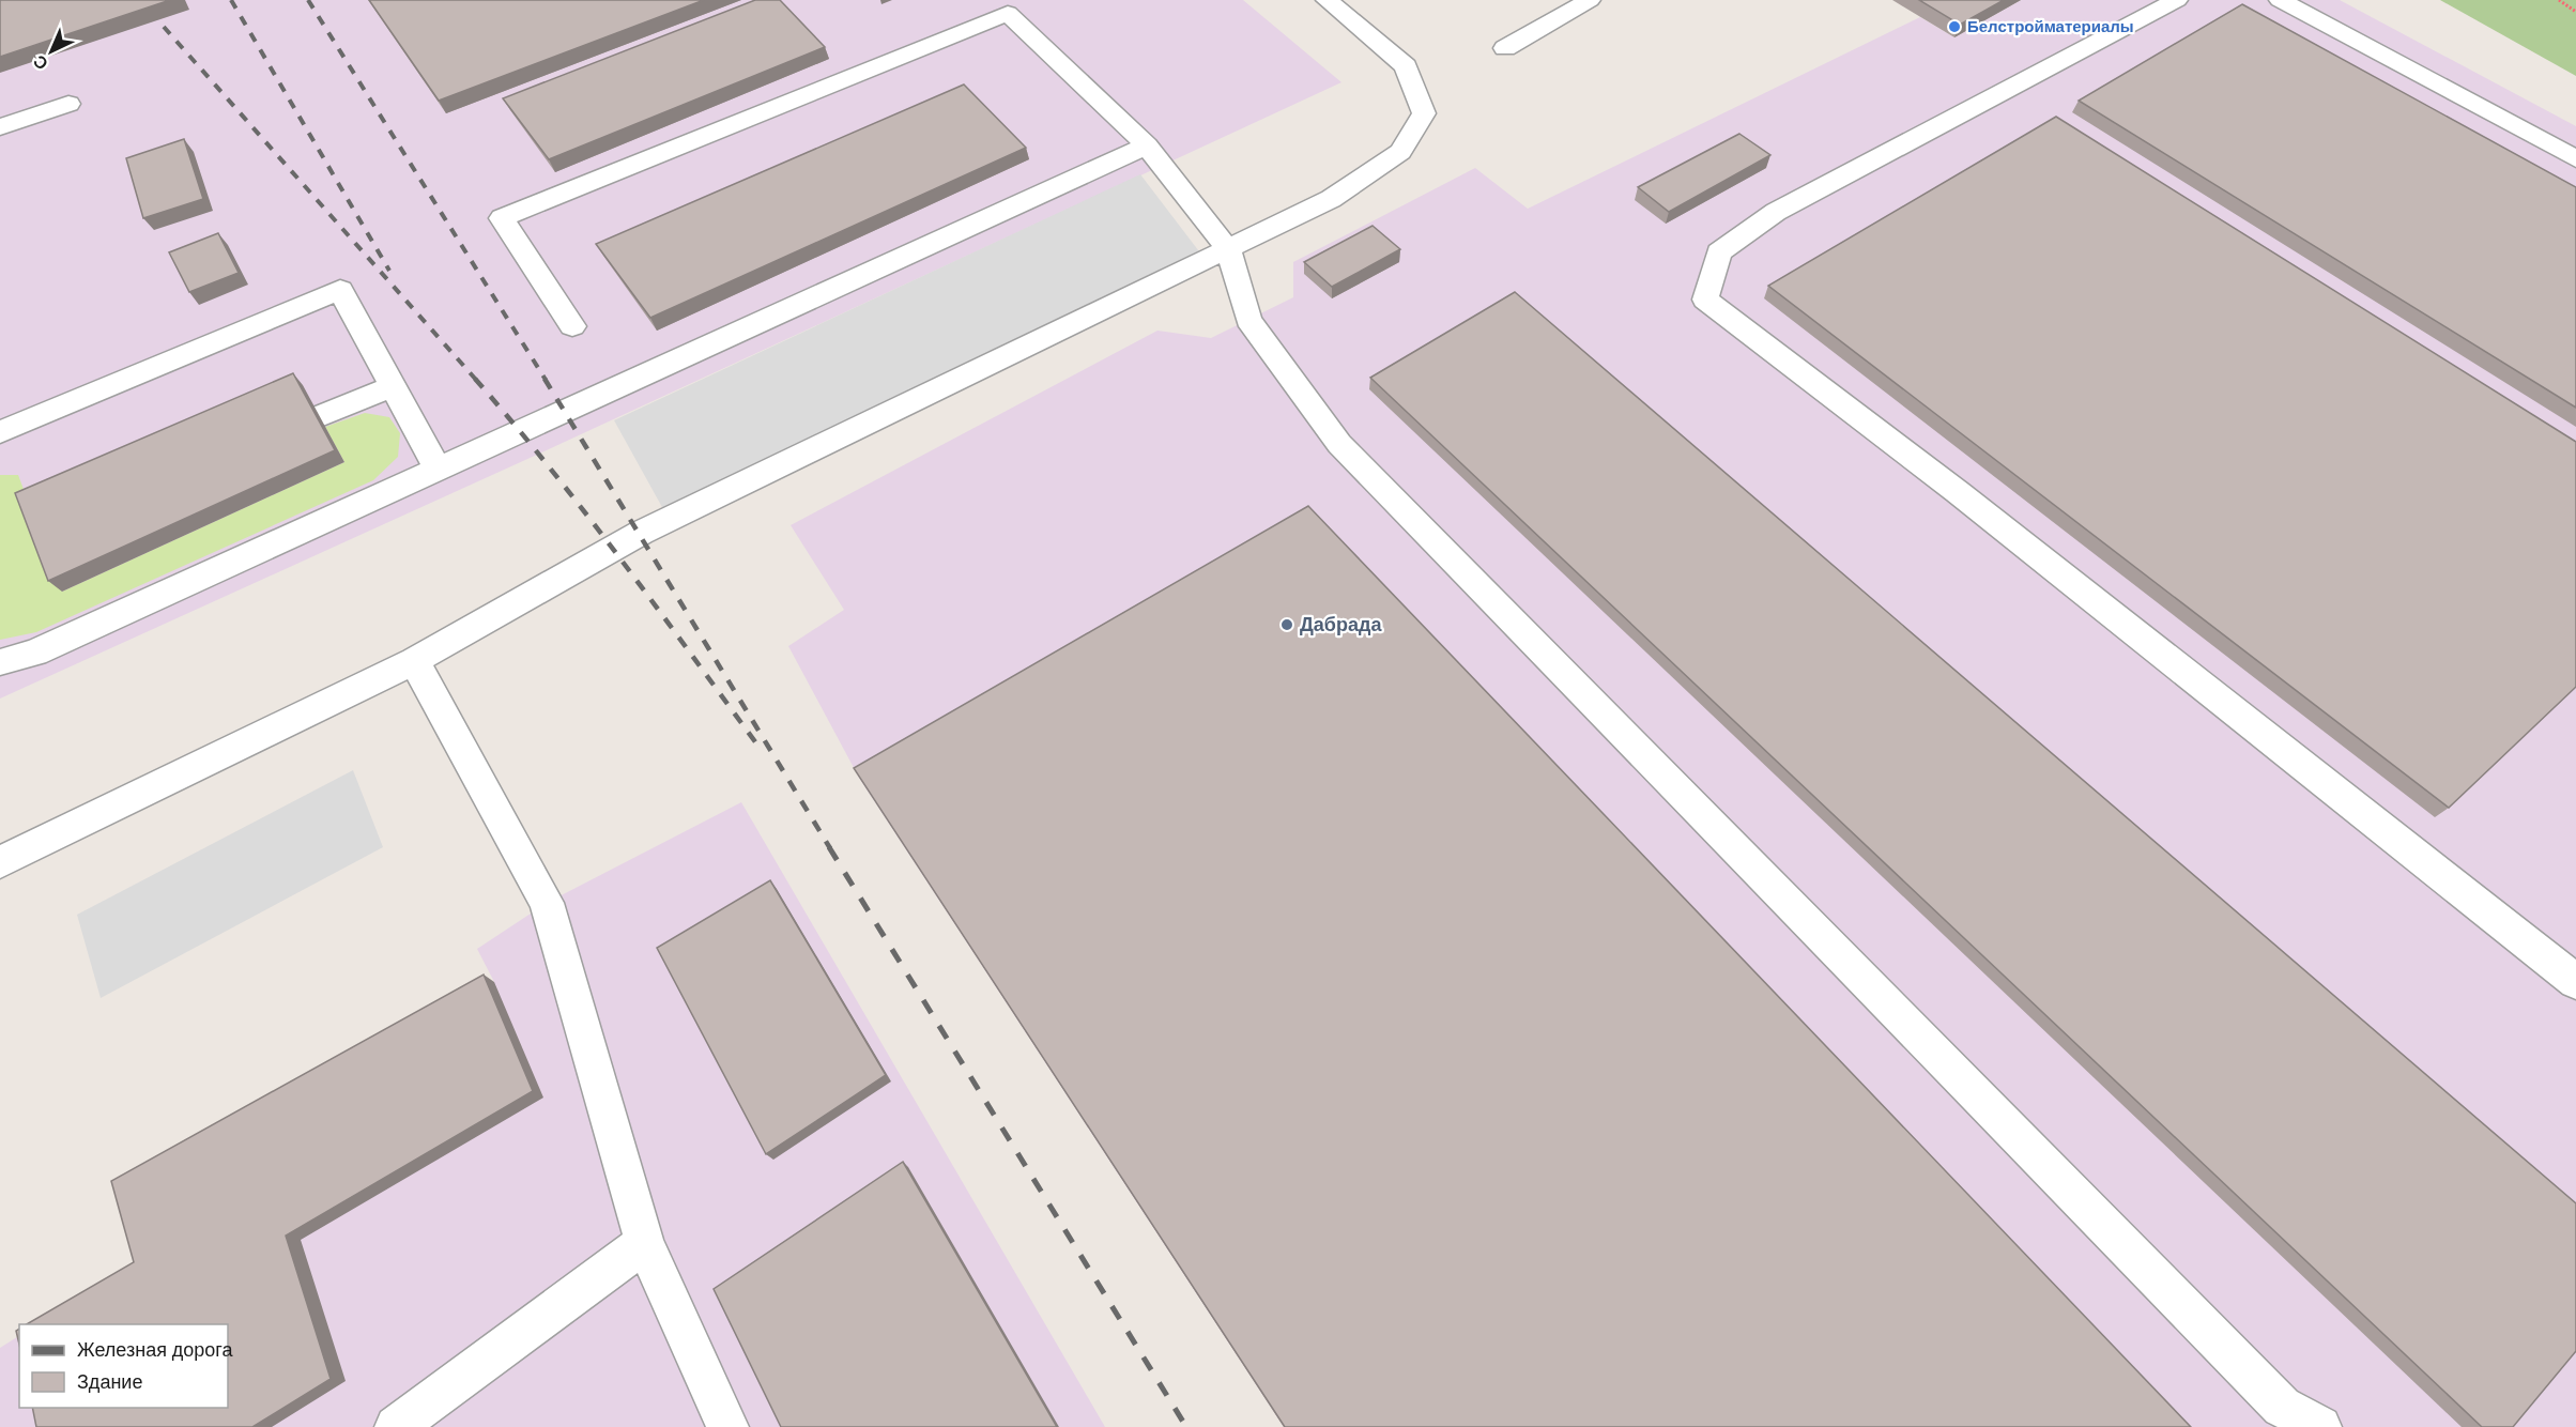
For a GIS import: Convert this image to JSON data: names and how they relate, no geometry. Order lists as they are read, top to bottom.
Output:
{
  "places": ["Белстройматериалы", "Дабрада"],
  "legend": ["Железная дорога", "Здание"],
  "north": "bottom left"
}
